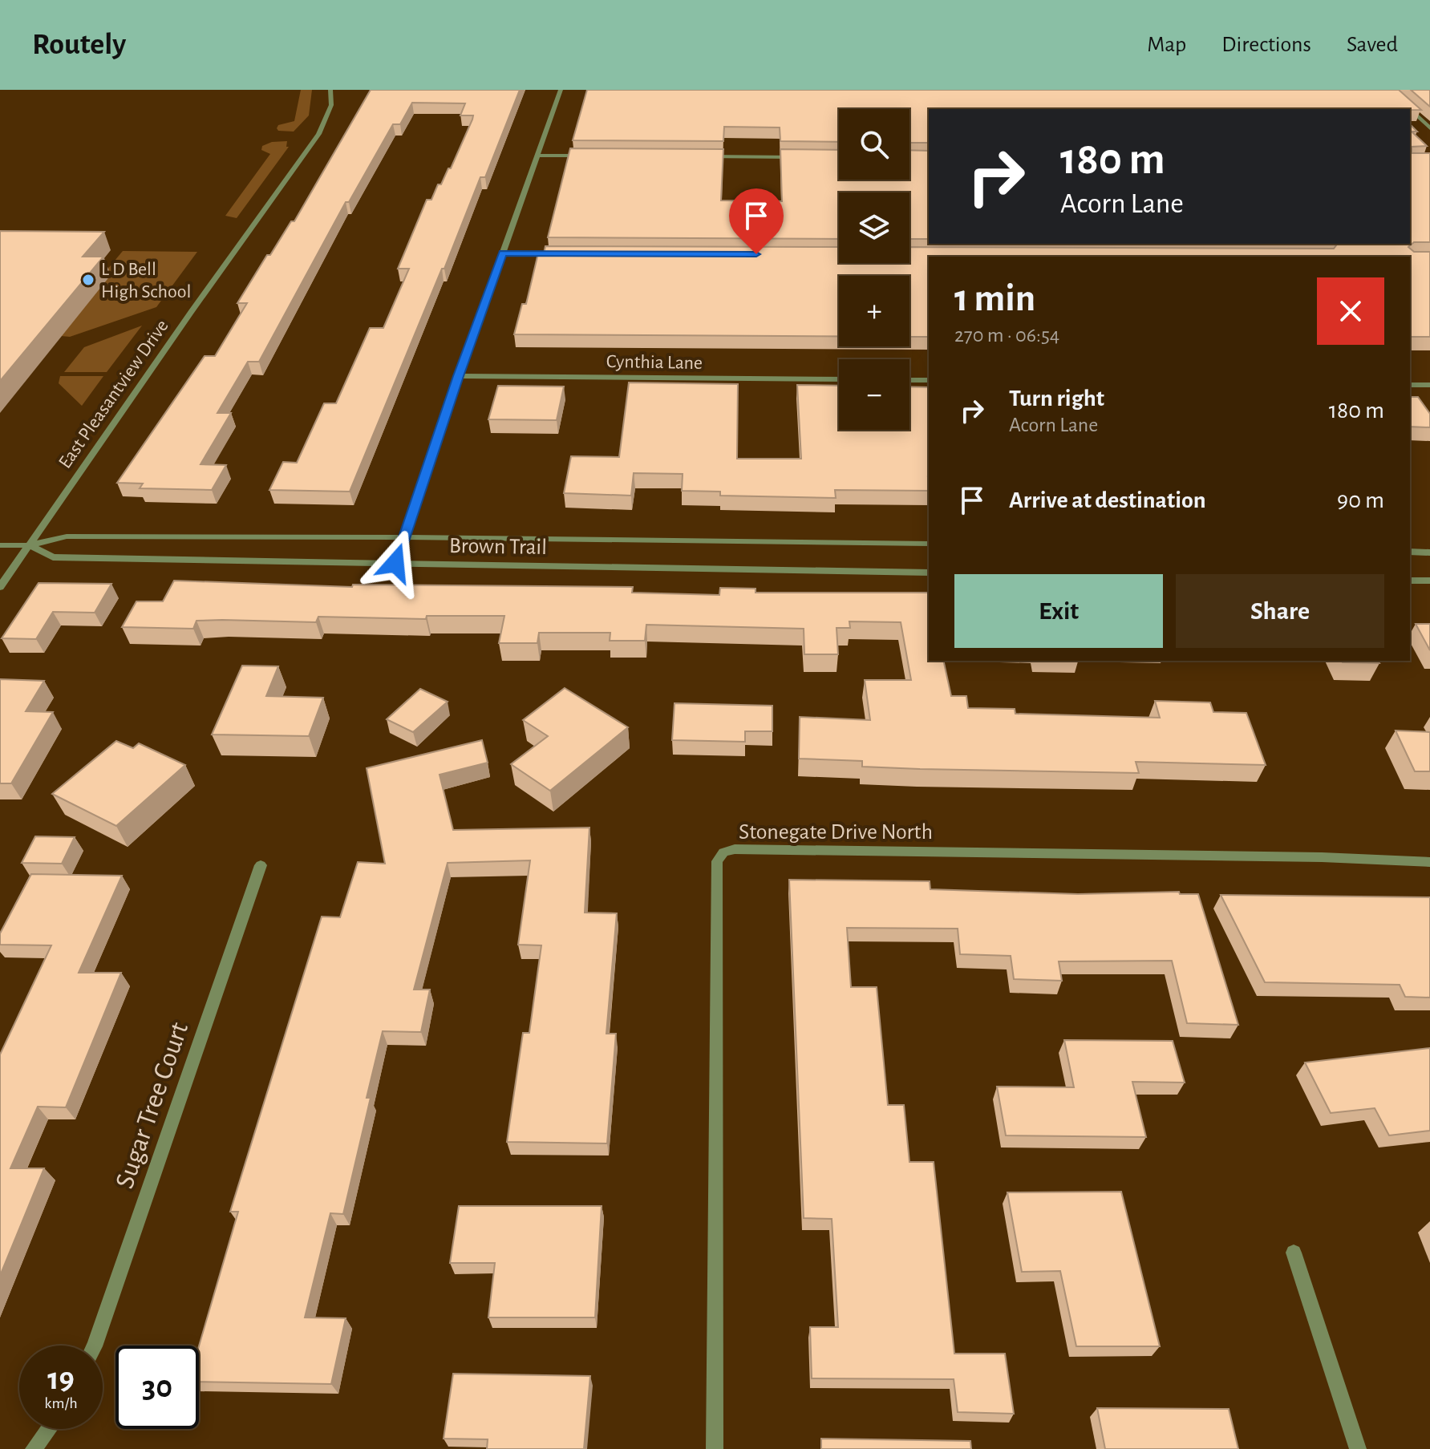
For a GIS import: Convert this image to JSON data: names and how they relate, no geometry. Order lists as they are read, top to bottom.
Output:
{
  "streets": {
    "street": [
      "Cynthia Lane",
      "East Pleasantview Drive",
      "Brown Trail",
      "Stonegate Drive North",
      "Sugar Tree Court"
    ]
  },
  "crossings": [
    ["East Pleasantview Drive", "Brown Trail"]
  ],
  "places": ["L D Bell High School"],
  "page": {
    "header": "Routely",
    "nav": ["Map", "Directions", "Saved"],
    "map_buttons": ["+", "−"],
    "turn": ["180 m", "Acorn Lane"],
    "heading": ["1 min", "270 m · 06:54"],
    "list": [
      {
        "name": "Turn right",
        "note": "Acorn Lane",
        "value": "180 m"
      },
      {
        "name": "Arrive at destination",
        "value": "90 m"
      }
    ],
    "buttons": ["Exit", "Share"],
    "speed": "19 km/h",
    "limit": "30"
  }
}
